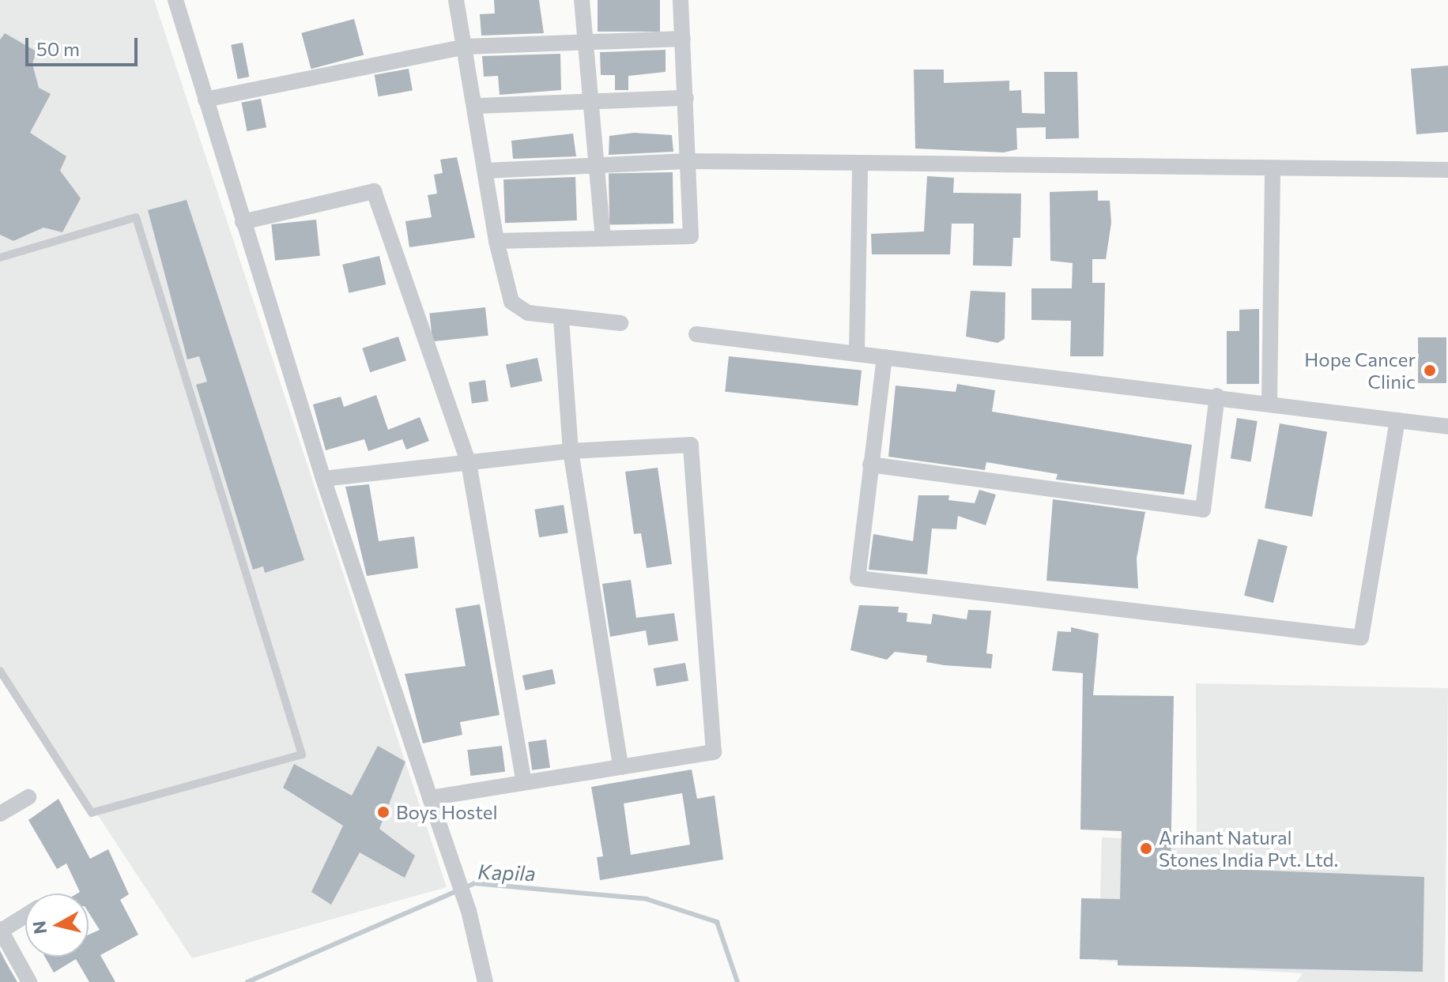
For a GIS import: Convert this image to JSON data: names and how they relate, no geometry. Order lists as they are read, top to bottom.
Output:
{
  "water": ["Kapila"],
  "places": ["Hope Cancer Clinic", "Boys Hostel", "Arihant Natural Stones India Pvt. Ltd."],
  "scale_bar": "50 m",
  "north": "left"
}
